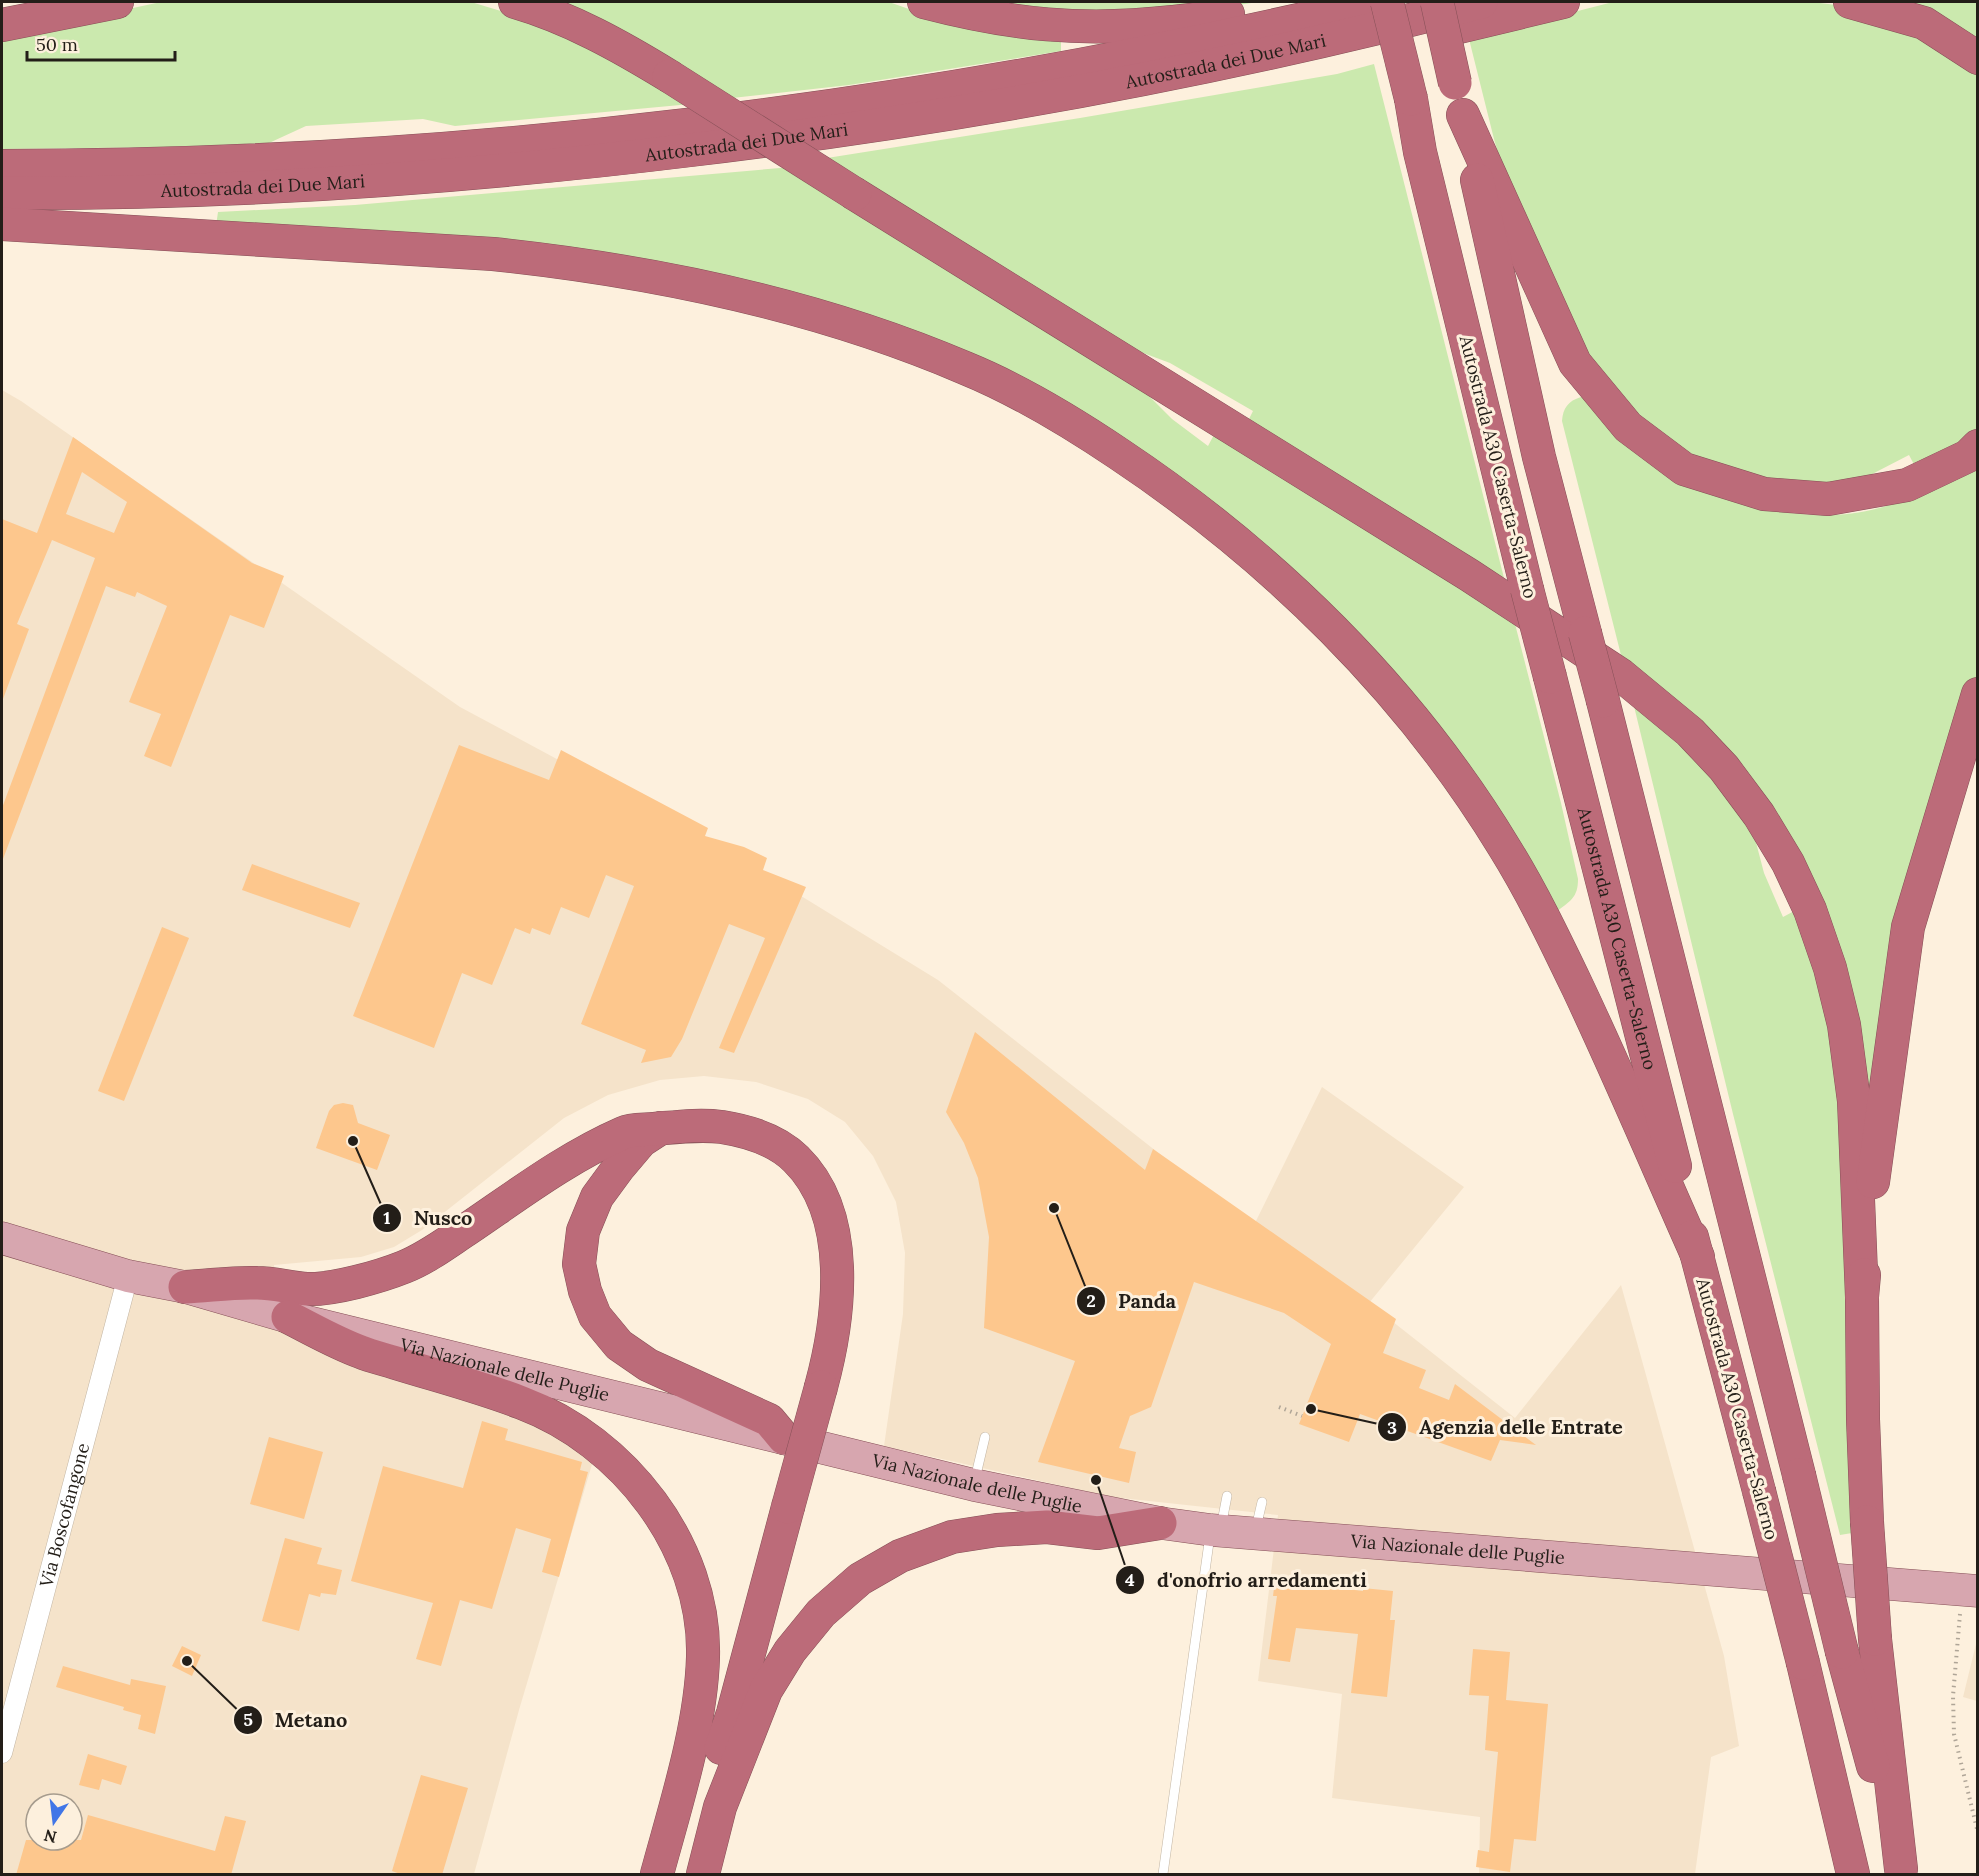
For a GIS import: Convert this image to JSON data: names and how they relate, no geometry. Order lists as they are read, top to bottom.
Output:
{
  "streets": {
    "highway": ["Autostrada dei Due Mari", "Autostrada A30 Caserta-Salerno"],
    "main road": ["Via Nazionale delle Puglie"],
    "street": ["Via Boscofangone"]
  },
  "crossings": [
    ["Via Nazionale delle Puglie", "Via Boscofangone"]
  ],
  "places": [
    "Nusco",
    "Panda",
    "Agenzia delle Entrate",
    "d'onofrio arredamenti",
    "Metano"
  ],
  "scale_bar": "50 m",
  "north": "bottom"
}
